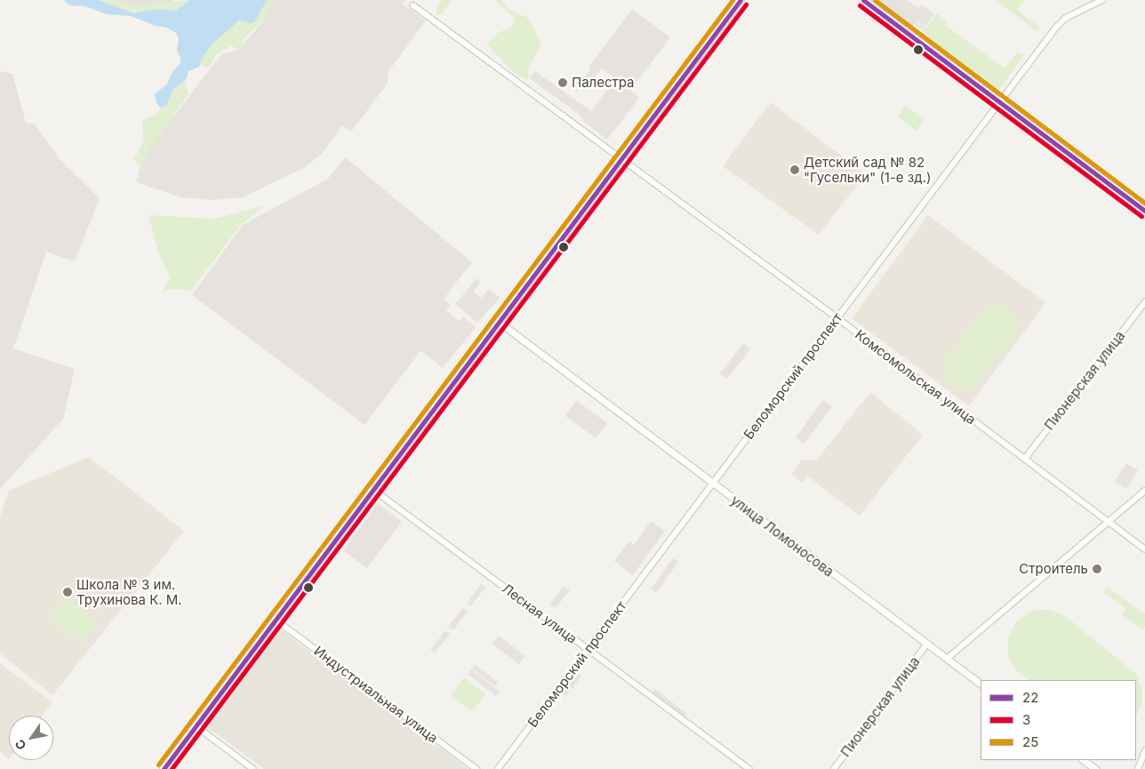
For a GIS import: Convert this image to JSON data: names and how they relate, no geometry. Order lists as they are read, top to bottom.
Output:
{
  "streets": {
    "street": [
      "Беломорский проспект",
      "Комсомольская улица",
      "Пионерская улица",
      "улица Ломоносова",
      "Лесная улица",
      "Индустриальная улица"
    ]
  },
  "crossings": [
    ["Беломорский проспект", "Комсомольская улица"],
    ["Беломорский проспект", "улица Ломоносова"],
    ["Беломорский проспект", "Лесная улица"],
    ["Комсомольская улица", "Пионерская улица"],
    ["Пионерская улица", "улица Ломоносова"]
  ],
  "places": [
    "Палестра",
    "Детский сад № 82 \"Гусельки\" (1-е зд.)",
    "Строитель",
    "Школа № 3 им. Трухинова К. М."
  ],
  "lines": ["transit line 22", "transit line 25", "transit line 3"],
  "legend": ["22", "3", "25"],
  "north": "bottom left"
}
